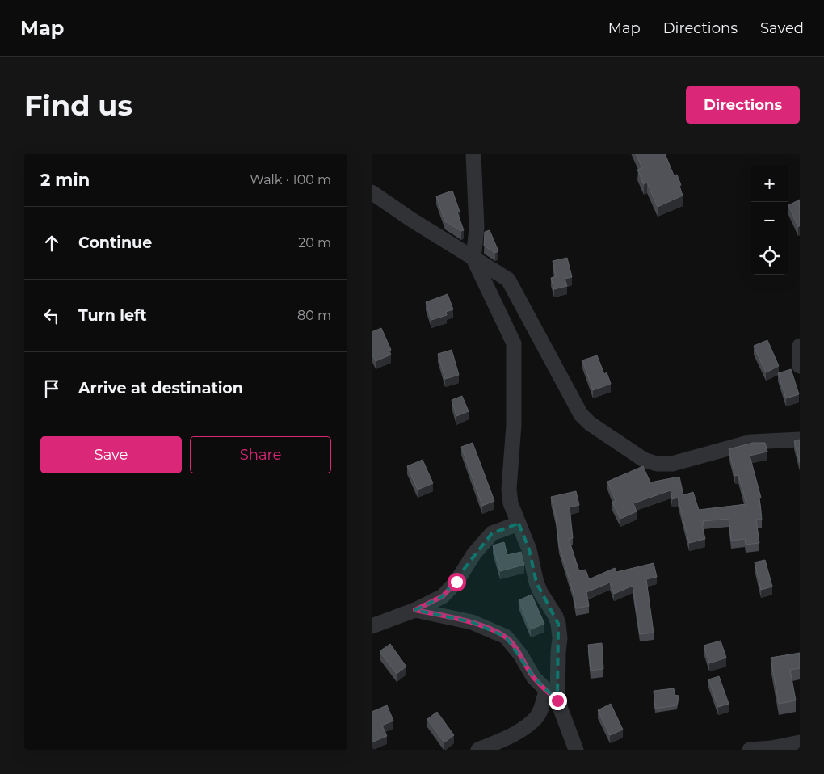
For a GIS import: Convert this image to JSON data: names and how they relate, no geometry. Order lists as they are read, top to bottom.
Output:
{
  "page": {
    "header": "Map",
    "nav": ["Map", "Directions", "Saved"],
    "buttons": [
      "Directions",
      ["Save", "Share"]
    ],
    "title": "Find us",
    "heading": ["2 min", "Walk · 100 m"],
    "map_buttons": ["+", "−"],
    "list": [
      ["Continue", "20 m"],
      ["Turn left", "80 m"],
      "Arrive at destination"
    ]
  }
}
